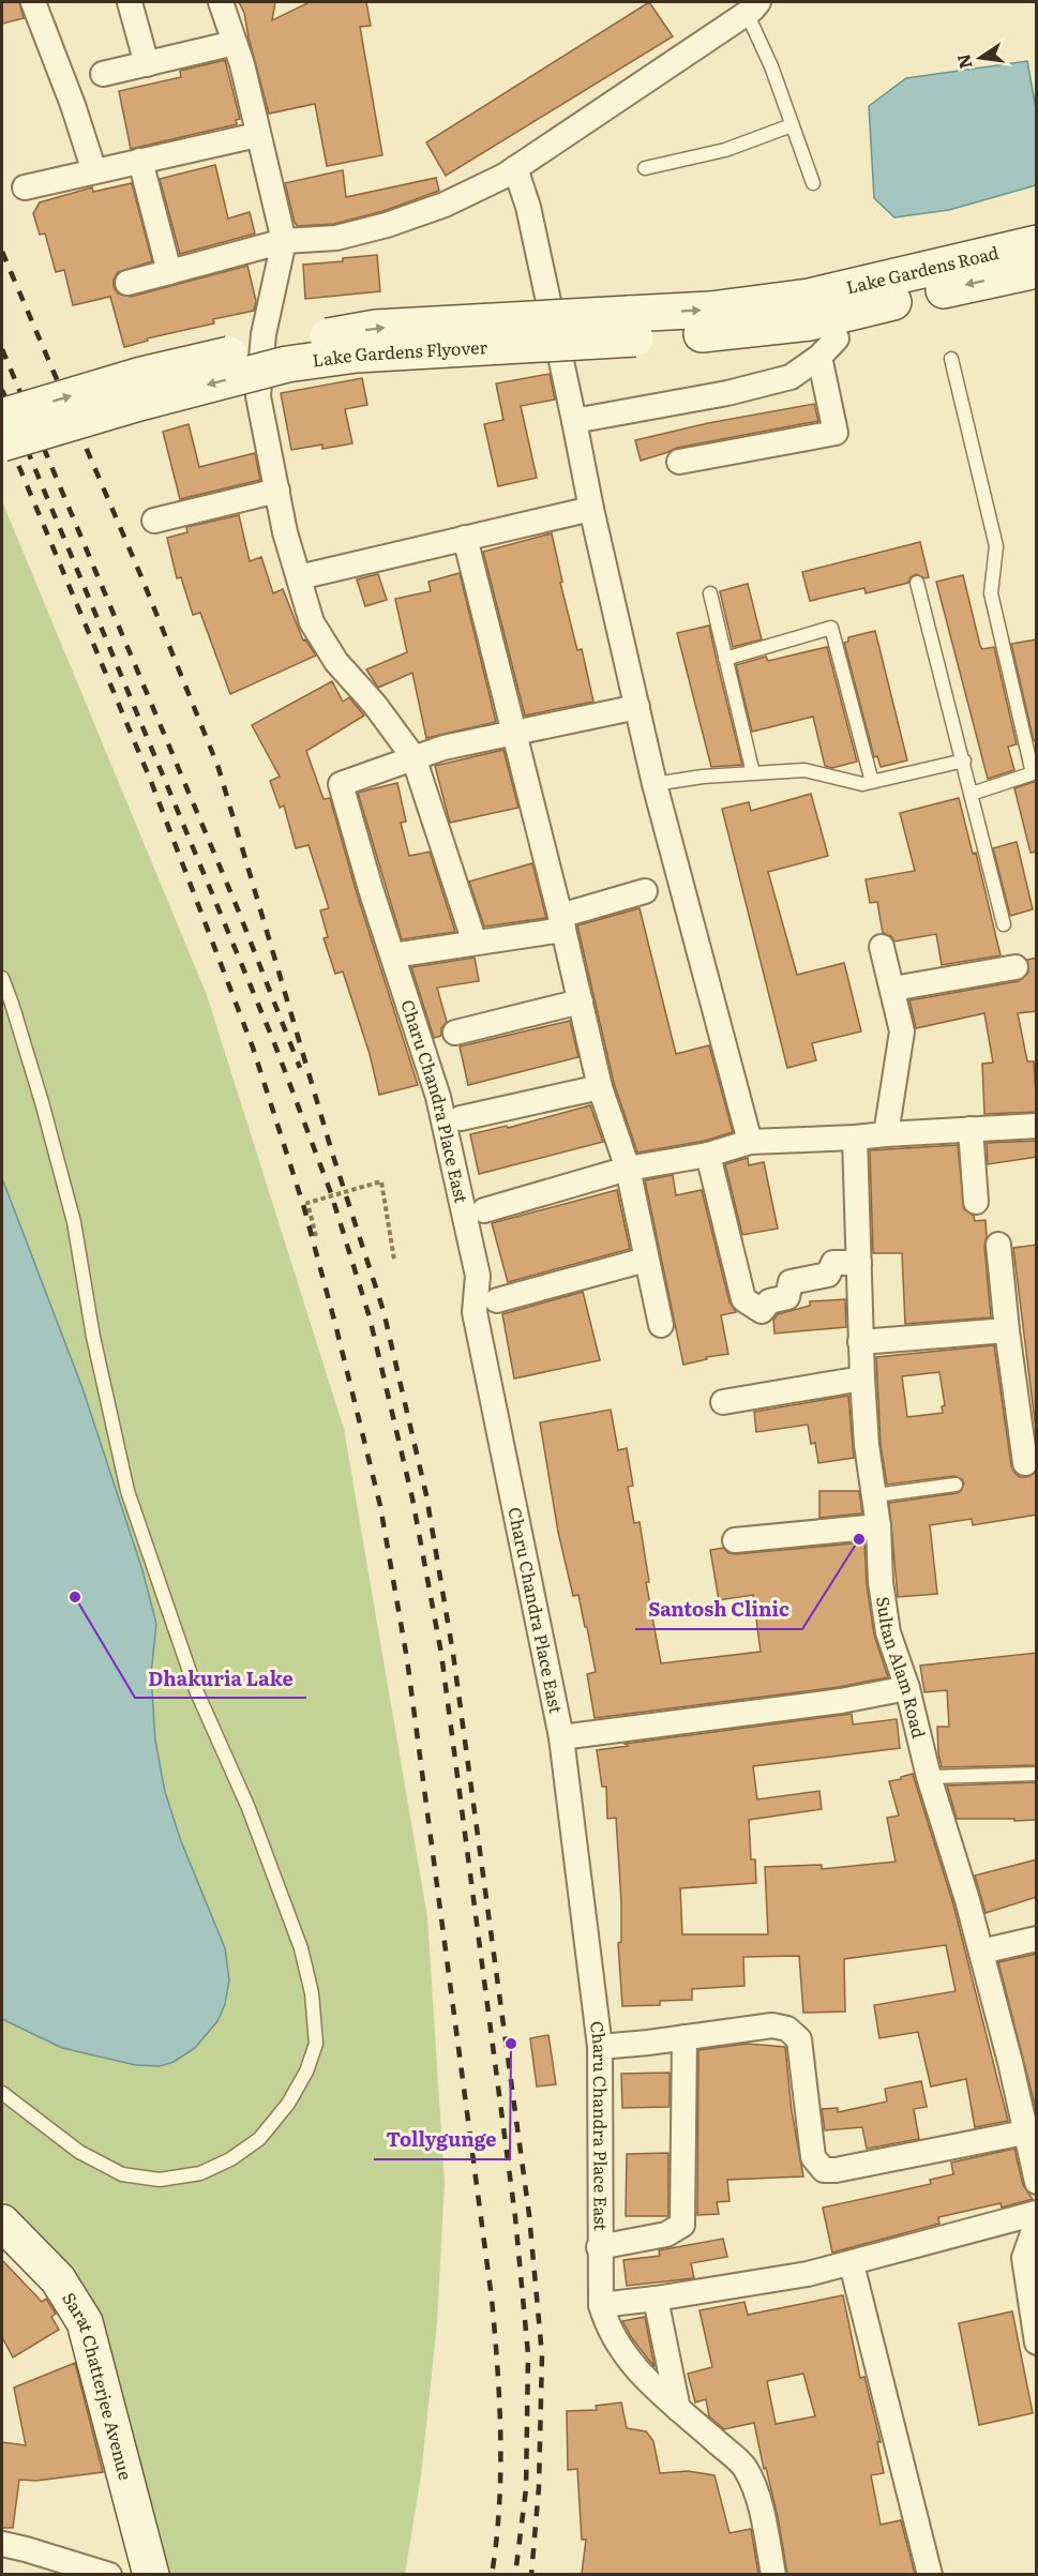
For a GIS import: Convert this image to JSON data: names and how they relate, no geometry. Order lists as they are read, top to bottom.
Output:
{
  "streets": {
    "main road": ["Lake Gardens Road", "Lake Gardens Flyover", "Sarat Chatterjee Avenue"],
    "street": ["Charu Chandra Place East", "Sultan Alam Road"]
  },
  "crossings": [
    ["Lake Gardens Road", "Lake Gardens Flyover"]
  ],
  "places": ["Santosh Clinic", "Dhakuria Lake", "Tollygunge"],
  "north": "left"
}
